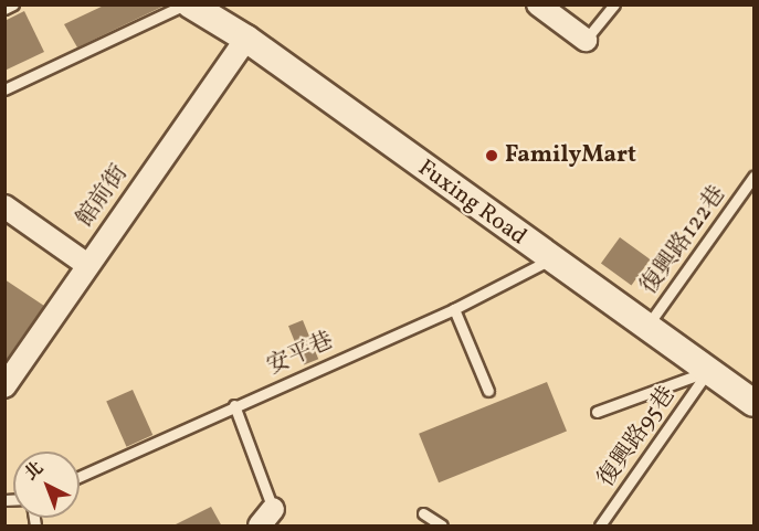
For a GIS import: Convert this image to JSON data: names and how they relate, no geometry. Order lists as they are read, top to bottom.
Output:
{
  "streets": {
    "street": ["館前街", "Fuxing Road"],
    "lane": ["復興路122巷", "安平巷", "復興路95巷"]
  },
  "crossings": [
    ["館前街", "Fuxing Road"],
    ["Fuxing Road", "復興路122巷"],
    ["Fuxing Road", "安平巷"],
    ["Fuxing Road", "復興路95巷"]
  ],
  "places": ["FamilyMart"],
  "north": "top left"
}
